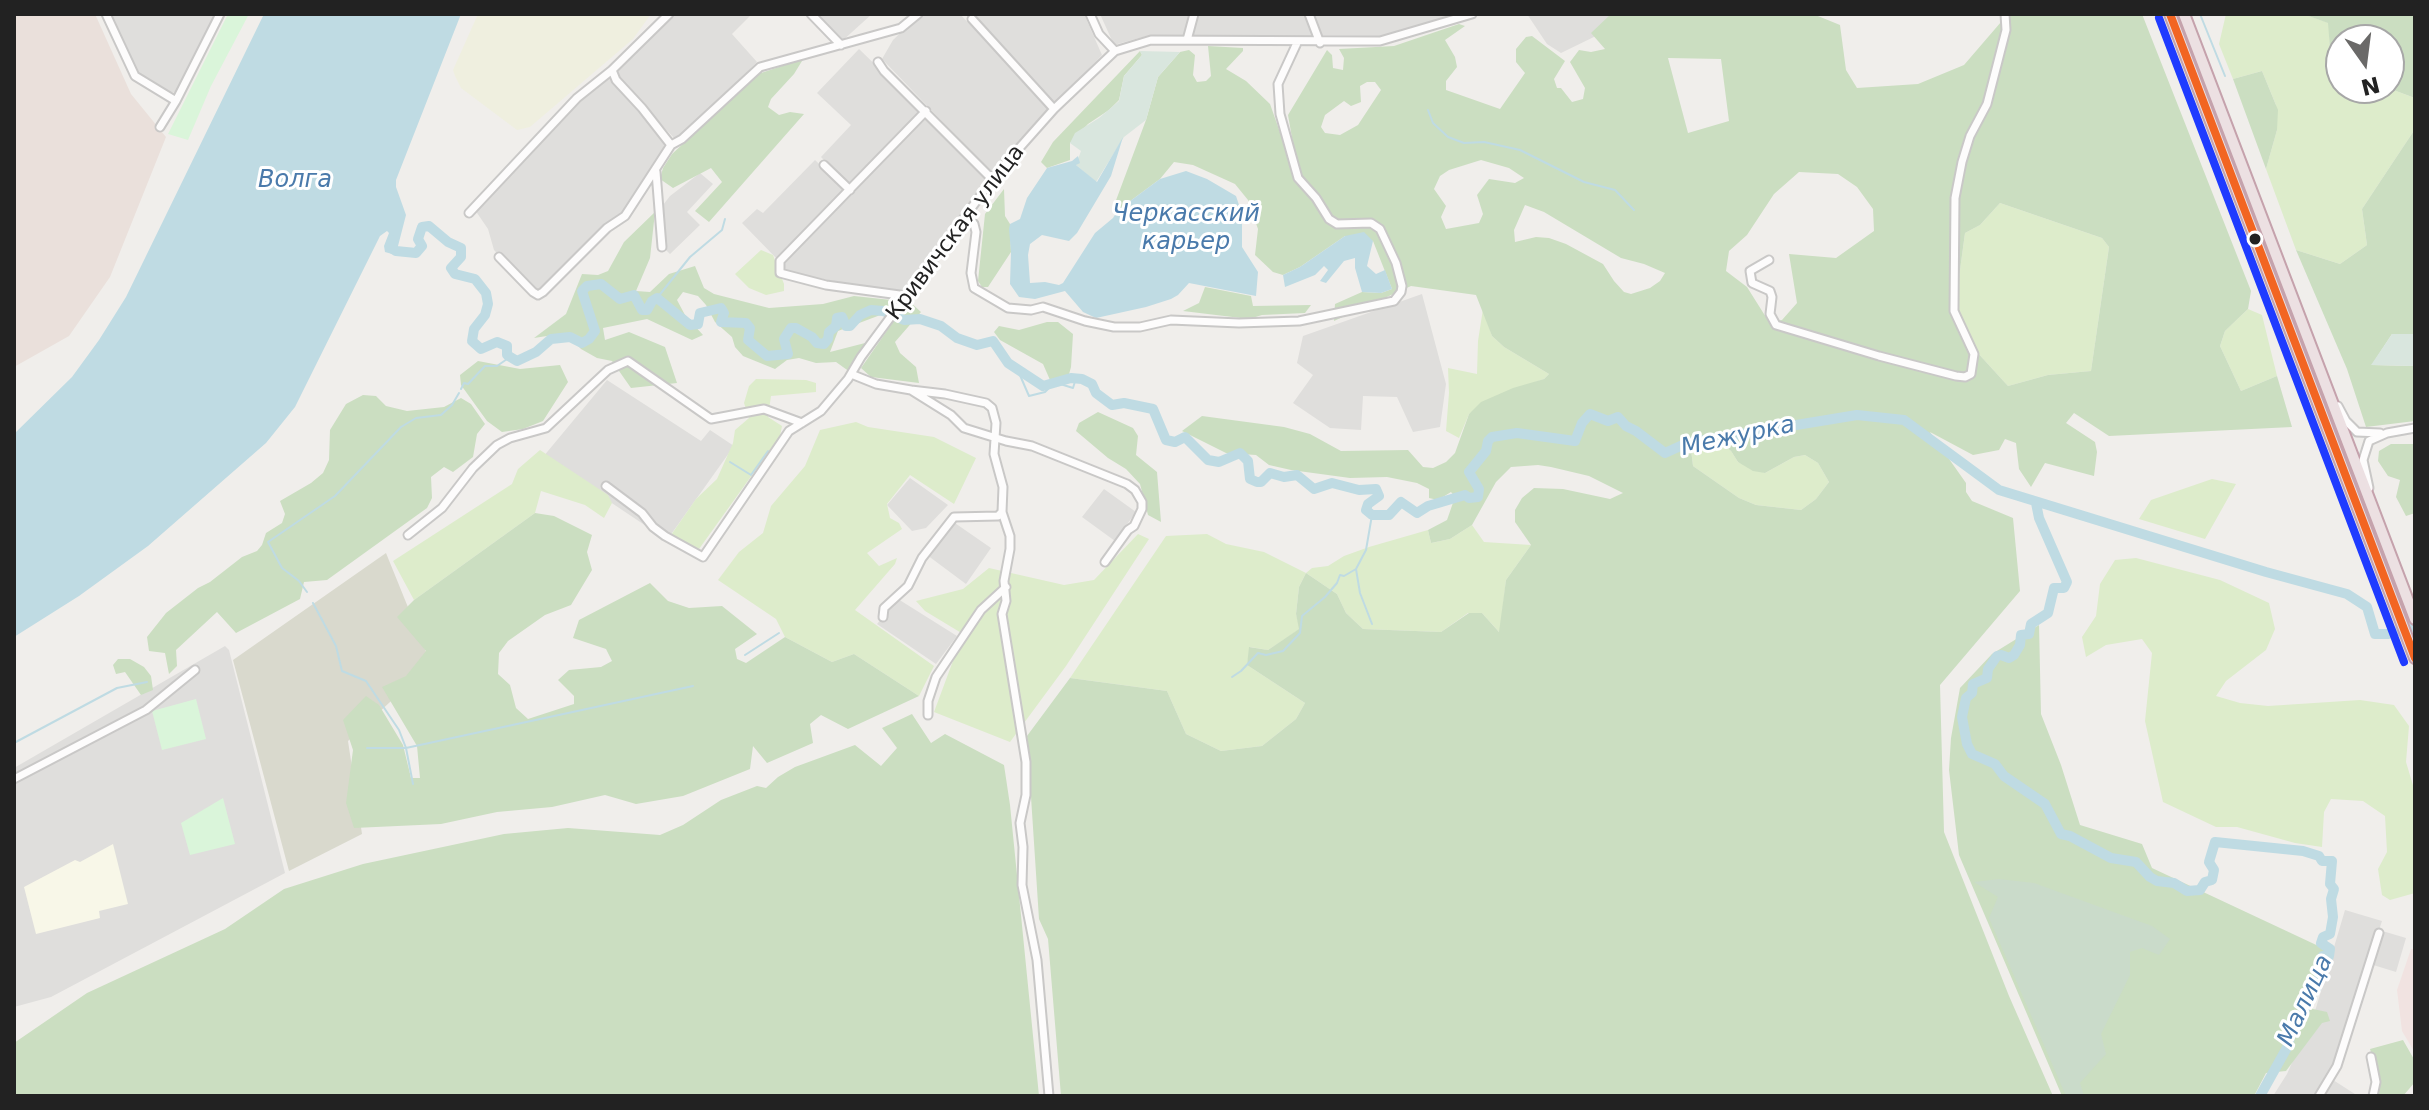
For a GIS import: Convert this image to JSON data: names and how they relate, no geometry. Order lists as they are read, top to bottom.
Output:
{
  "streets": {
    "street": ["Кривичская улица"]
  },
  "water": [
    "Волга",
    "Черкасский карьер",
    "Межурка",
    "Малица"
  ],
  "north": "bottom"
}
